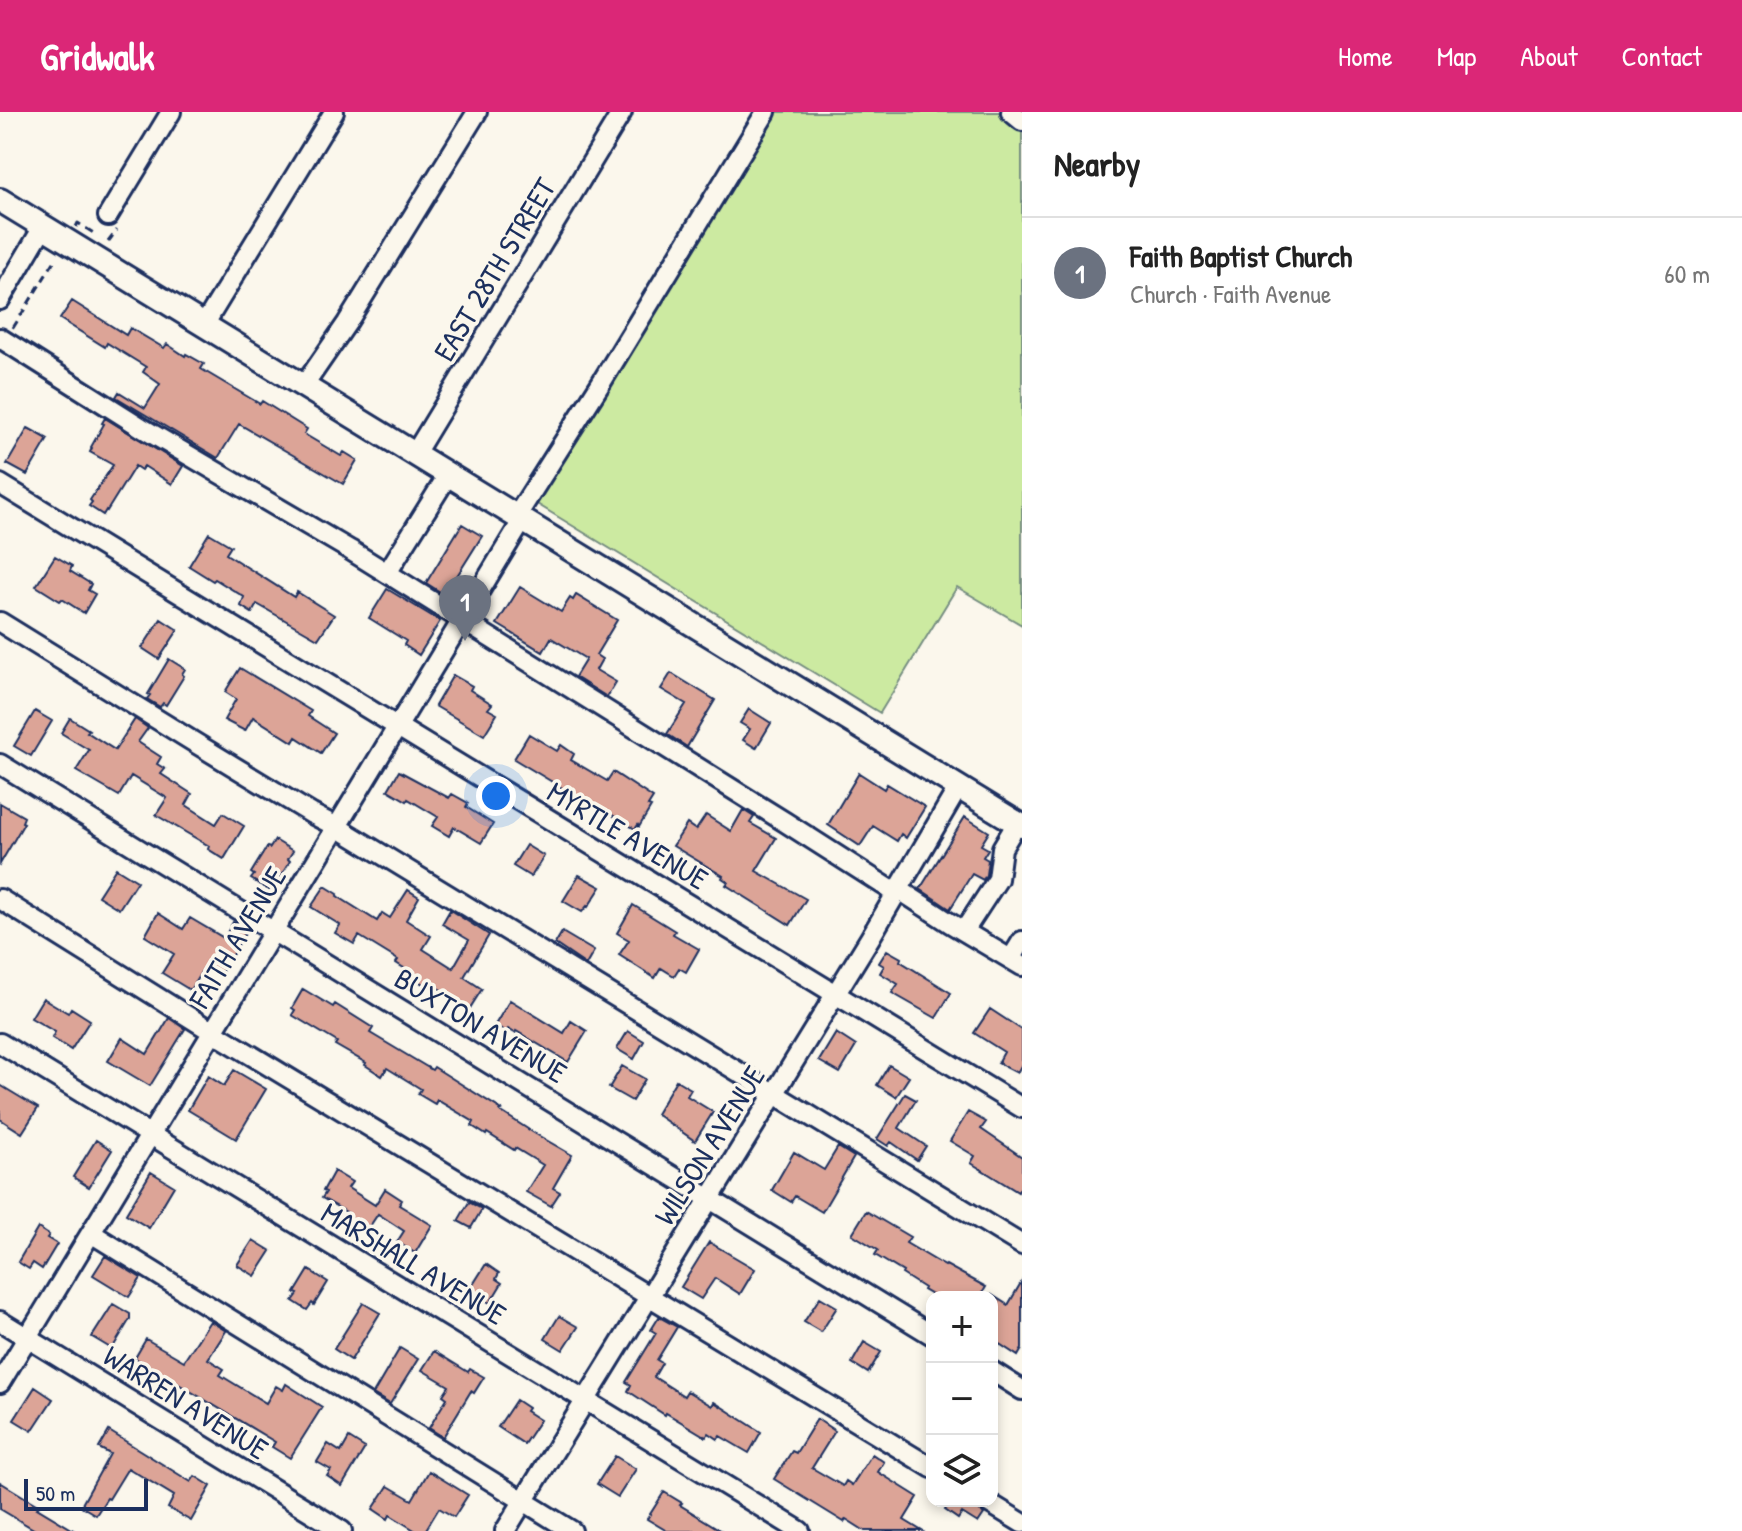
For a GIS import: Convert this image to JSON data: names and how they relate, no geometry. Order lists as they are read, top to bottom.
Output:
{
  "streets": {
    "street": [
      "EAST 28TH STREET",
      "MYRTLE AVENUE",
      "FAITH AVENUE",
      "BUXTON AVENUE",
      "WILSON AVENUE",
      "MARSHALL AVENUE",
      "WARREN AVENUE"
    ]
  },
  "crossings": [
    ["MYRTLE AVENUE", "FAITH AVENUE"],
    ["MYRTLE AVENUE", "WILSON AVENUE"],
    ["FAITH AVENUE", "BUXTON AVENUE"],
    ["FAITH AVENUE", "MARSHALL AVENUE"],
    ["FAITH AVENUE", "WARREN AVENUE"],
    ["BUXTON AVENUE", "WILSON AVENUE"],
    ["WILSON AVENUE", "MARSHALL AVENUE"]
  ],
  "scale_bar": "50 m",
  "page": {
    "header": "Gridwalk",
    "nav": [
      "Home",
      "Map",
      "About",
      "Contact"
    ],
    "heading": "Nearby",
    "list": [
      {
        "mark": "1",
        "name": "Faith Baptist Church",
        "note": "Church · Faith Avenue",
        "value": "60 m"
      }
    ],
    "pins": "1",
    "map_buttons": ["+", "−"],
    "scale": "50 m"
  }
}
